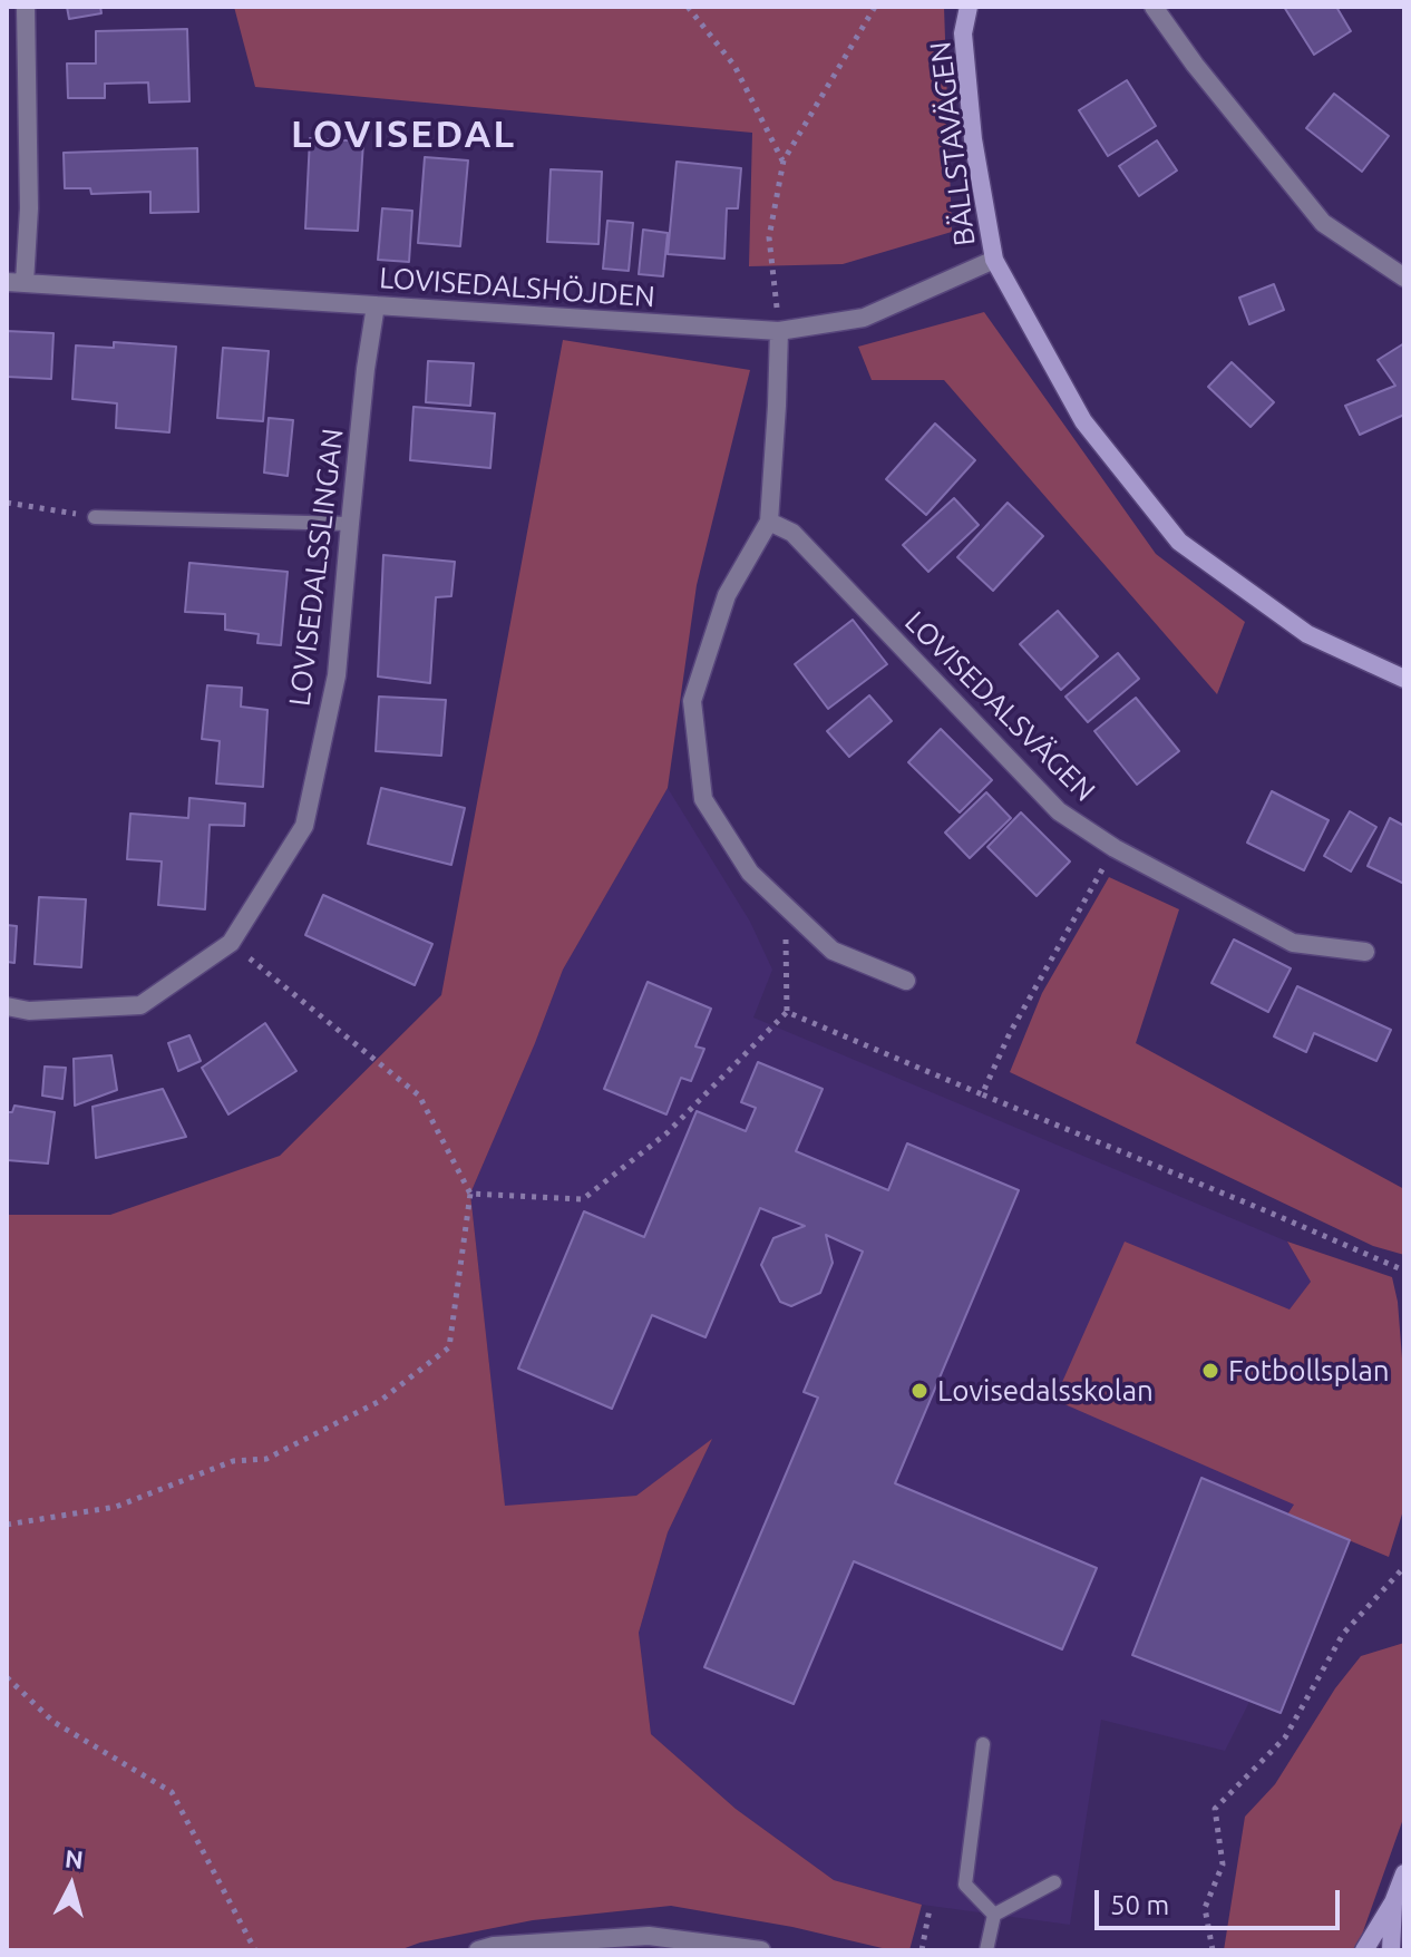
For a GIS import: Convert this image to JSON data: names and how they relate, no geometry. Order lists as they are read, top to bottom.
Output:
{
  "streets": {
    "street": [
      "BÄLLSTAVÄGEN",
      "LOVISEDALSHÖJDEN",
      "LOVISEDALSSLINGAN",
      "LOVISEDALSVÄGEN"
    ]
  },
  "crossings": [
    ["BÄLLSTAVÄGEN", "LOVISEDALSHÖJDEN"],
    ["LOVISEDALSHÖJDEN", "LOVISEDALSSLINGAN"]
  ],
  "districts": ["LOVISEDAL"],
  "places": ["Fotbollsplan", "Lovisedalsskolan"],
  "scale_bar": "50 m",
  "north": "top"
}
